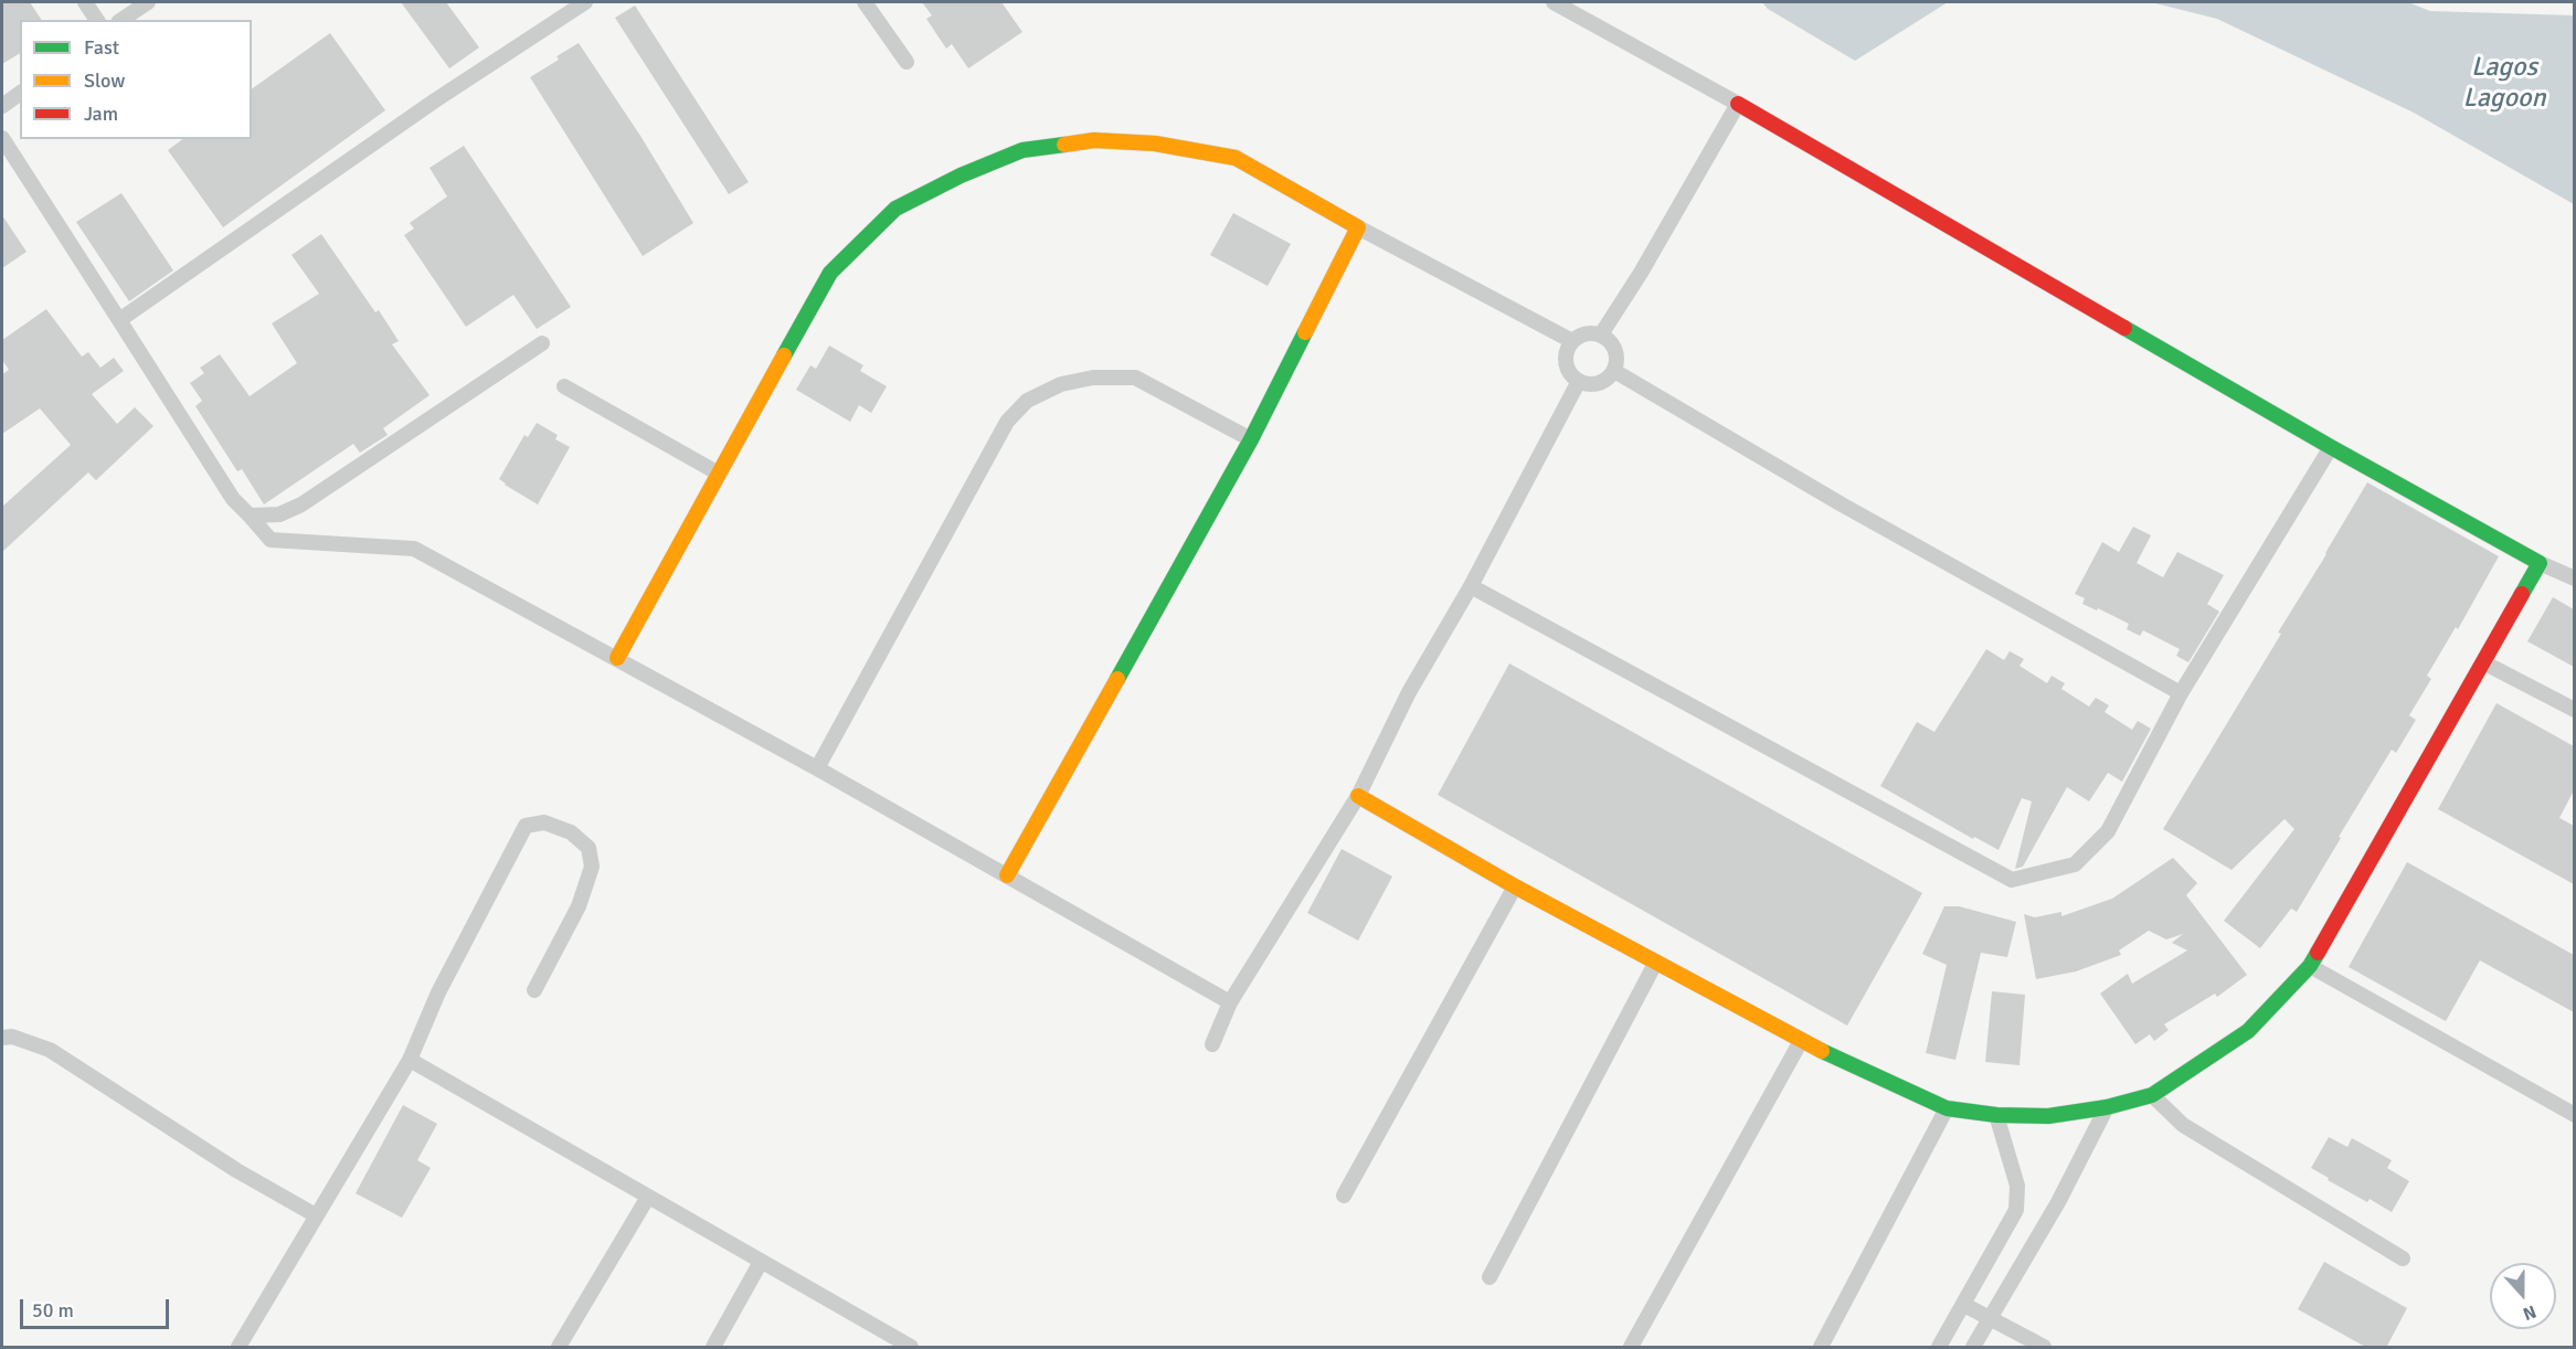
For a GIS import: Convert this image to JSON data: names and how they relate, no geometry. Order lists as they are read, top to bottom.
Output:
{
  "water": ["Lagos Lagoon"],
  "legend": ["Fast", "Slow", "Jam"],
  "scale_bar": "50 m",
  "north": "bottom"
}
